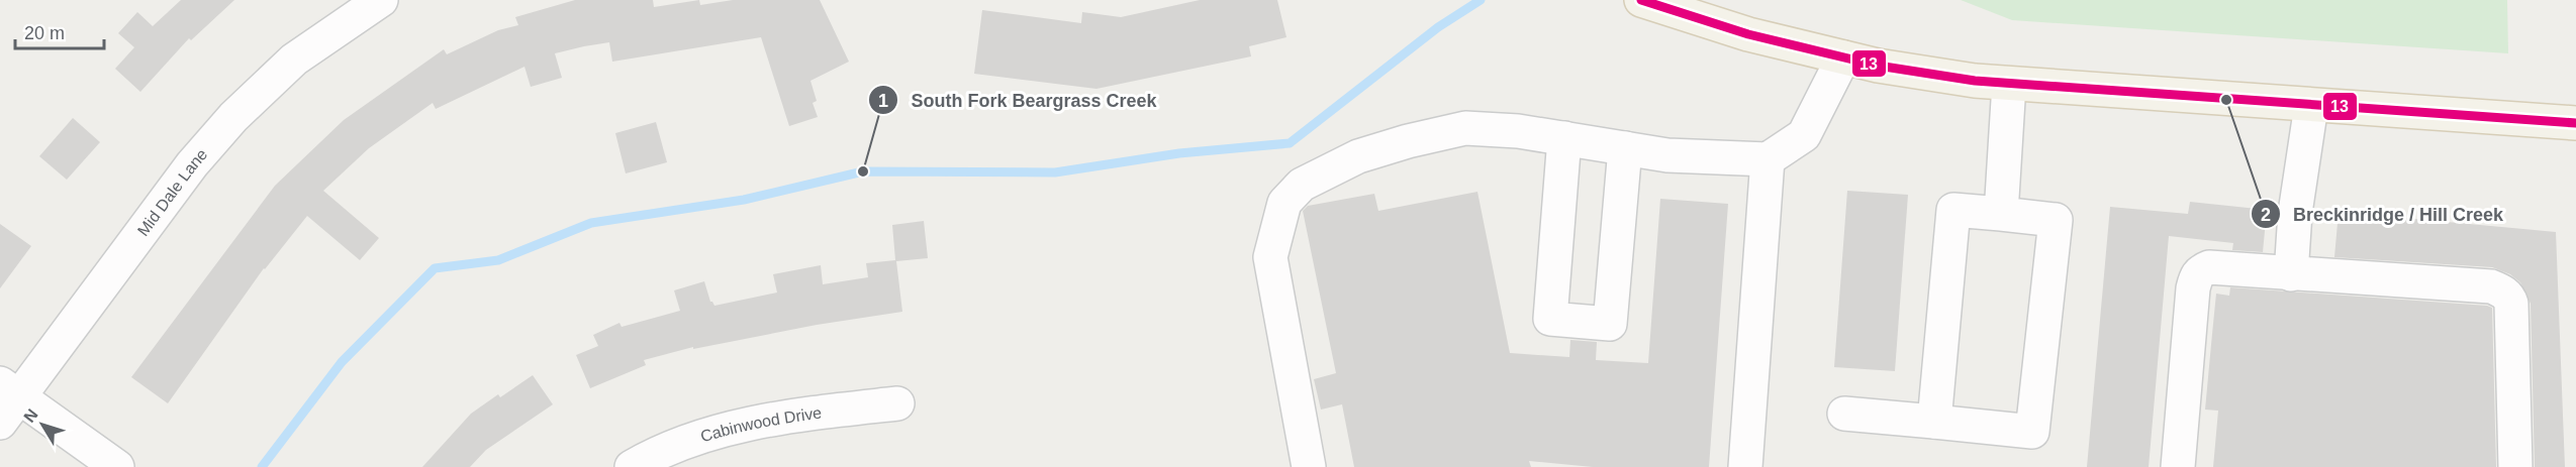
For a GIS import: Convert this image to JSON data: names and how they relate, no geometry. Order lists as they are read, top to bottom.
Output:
{
  "streets": {
    "street": ["Mid Dale Lane", "Cabinwood Drive"]
  },
  "places": ["Breckinridge / Hill Creek", "South Fork Beargrass Creek"],
  "lines": ["transit line 13"],
  "scale_bar": "20 m",
  "north": "top left"
}
